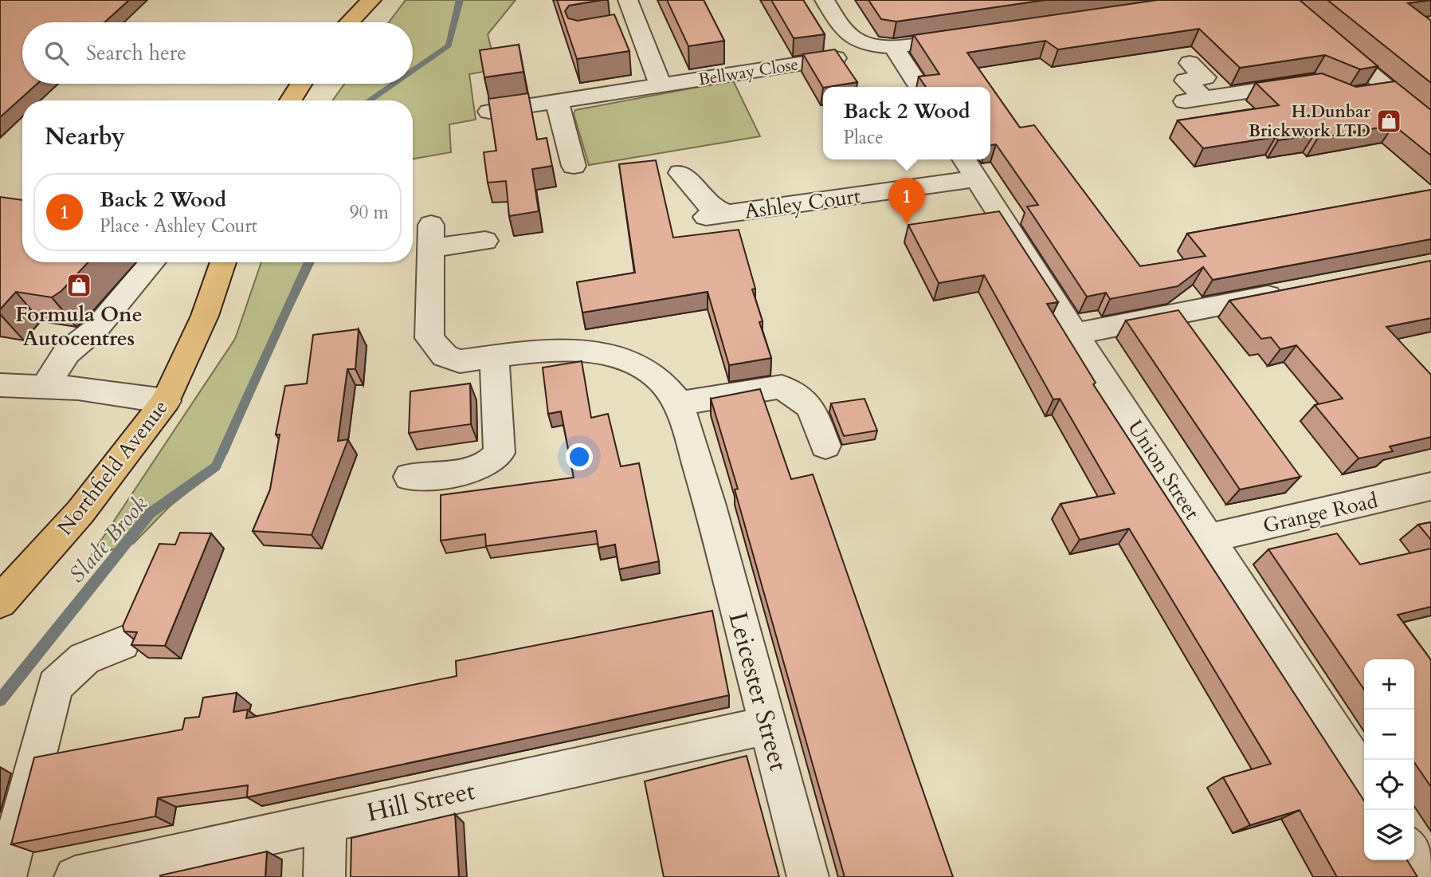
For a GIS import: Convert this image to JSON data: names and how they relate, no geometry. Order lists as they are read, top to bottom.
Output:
{
  "streets": {
    "main road": ["Northfield Avenue"],
    "street": [
      "Bellway Close",
      "Ashley Court",
      "Union Street",
      "Grange Road",
      "Leicester Street",
      "Hill Street"
    ]
  },
  "crossings": [
    ["Ashley Court", "Union Street"],
    ["Union Street", "Grange Road"],
    ["Leicester Street", "Hill Street"]
  ],
  "water": ["Slade Brook"],
  "places": {
    "shop": ["H.Dunbar Brickwork LTD", "Formula One Autocentres"]
  },
  "page": {
    "search": "Search here",
    "popup": ["Back 2 Wood", "Place"],
    "heading": "Nearby",
    "list": [
      {
        "mark": "1",
        "name": "Back 2 Wood",
        "note": "Place · Ashley Court",
        "value": "90 m"
      }
    ],
    "pins": "1",
    "map_buttons": ["+", "−"]
  }
}
